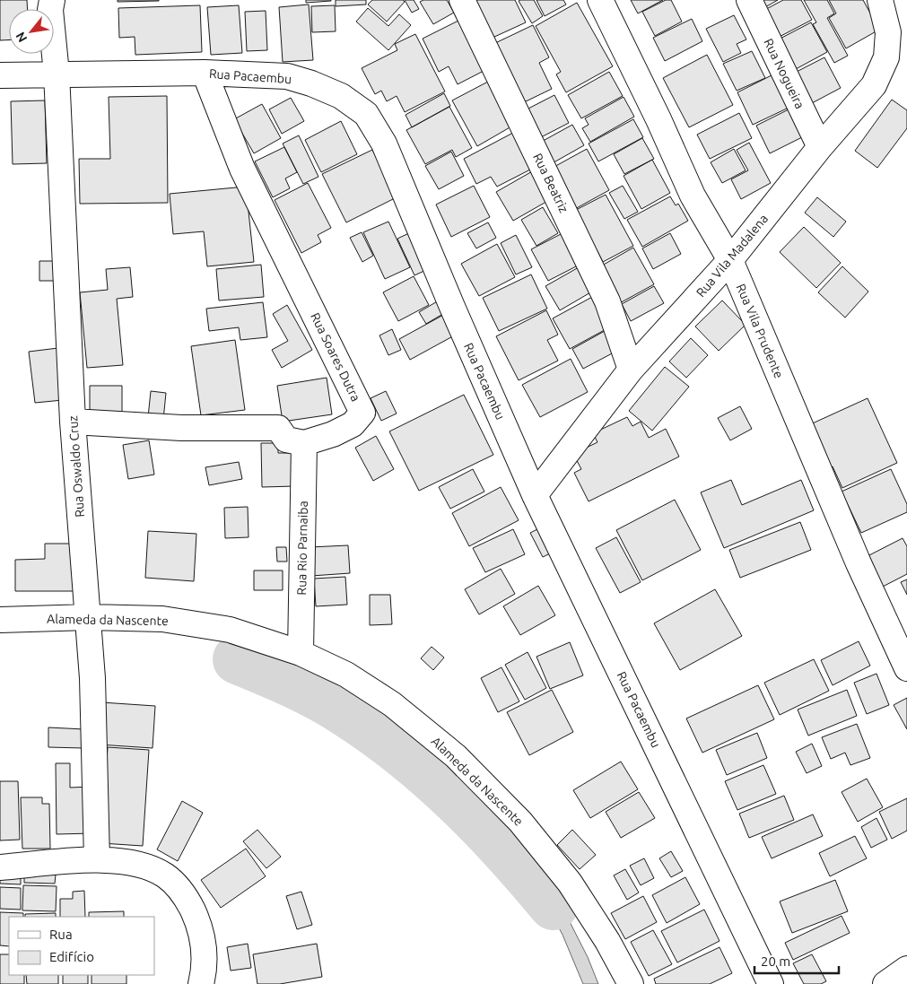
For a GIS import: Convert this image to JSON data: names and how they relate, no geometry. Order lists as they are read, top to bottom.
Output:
{
  "streets": {
    "street": [
      "Rua Nogueira",
      "Rua Pacaembu",
      "Rua Beatriz",
      "Rua Vila Madalena",
      "Rua Vila Prudente",
      "Rua Soares Dutra",
      "Rua Oswaldo Cruz",
      "Rua Rio Parnaiba",
      "Alameda da Nascente"
    ]
  },
  "crossings": [
    ["Rua Nogueira", "Rua Vila Madalena"],
    ["Rua Pacaembu", "Rua Vila Madalena"],
    ["Rua Pacaembu", "Rua Soares Dutra"],
    ["Rua Pacaembu", "Rua Oswaldo Cruz"],
    ["Rua Beatriz", "Rua Vila Madalena"],
    ["Rua Vila Madalena", "Rua Vila Prudente"],
    ["Rua Soares Dutra", "Rua Rio Parnaiba"],
    ["Rua Oswaldo Cruz", "Alameda da Nascente"],
    ["Rua Rio Parnaiba", "Alameda da Nascente"]
  ],
  "legend": ["Rua", "Edifício"],
  "scale_bar": "20 m",
  "north": "bottom left"
}
